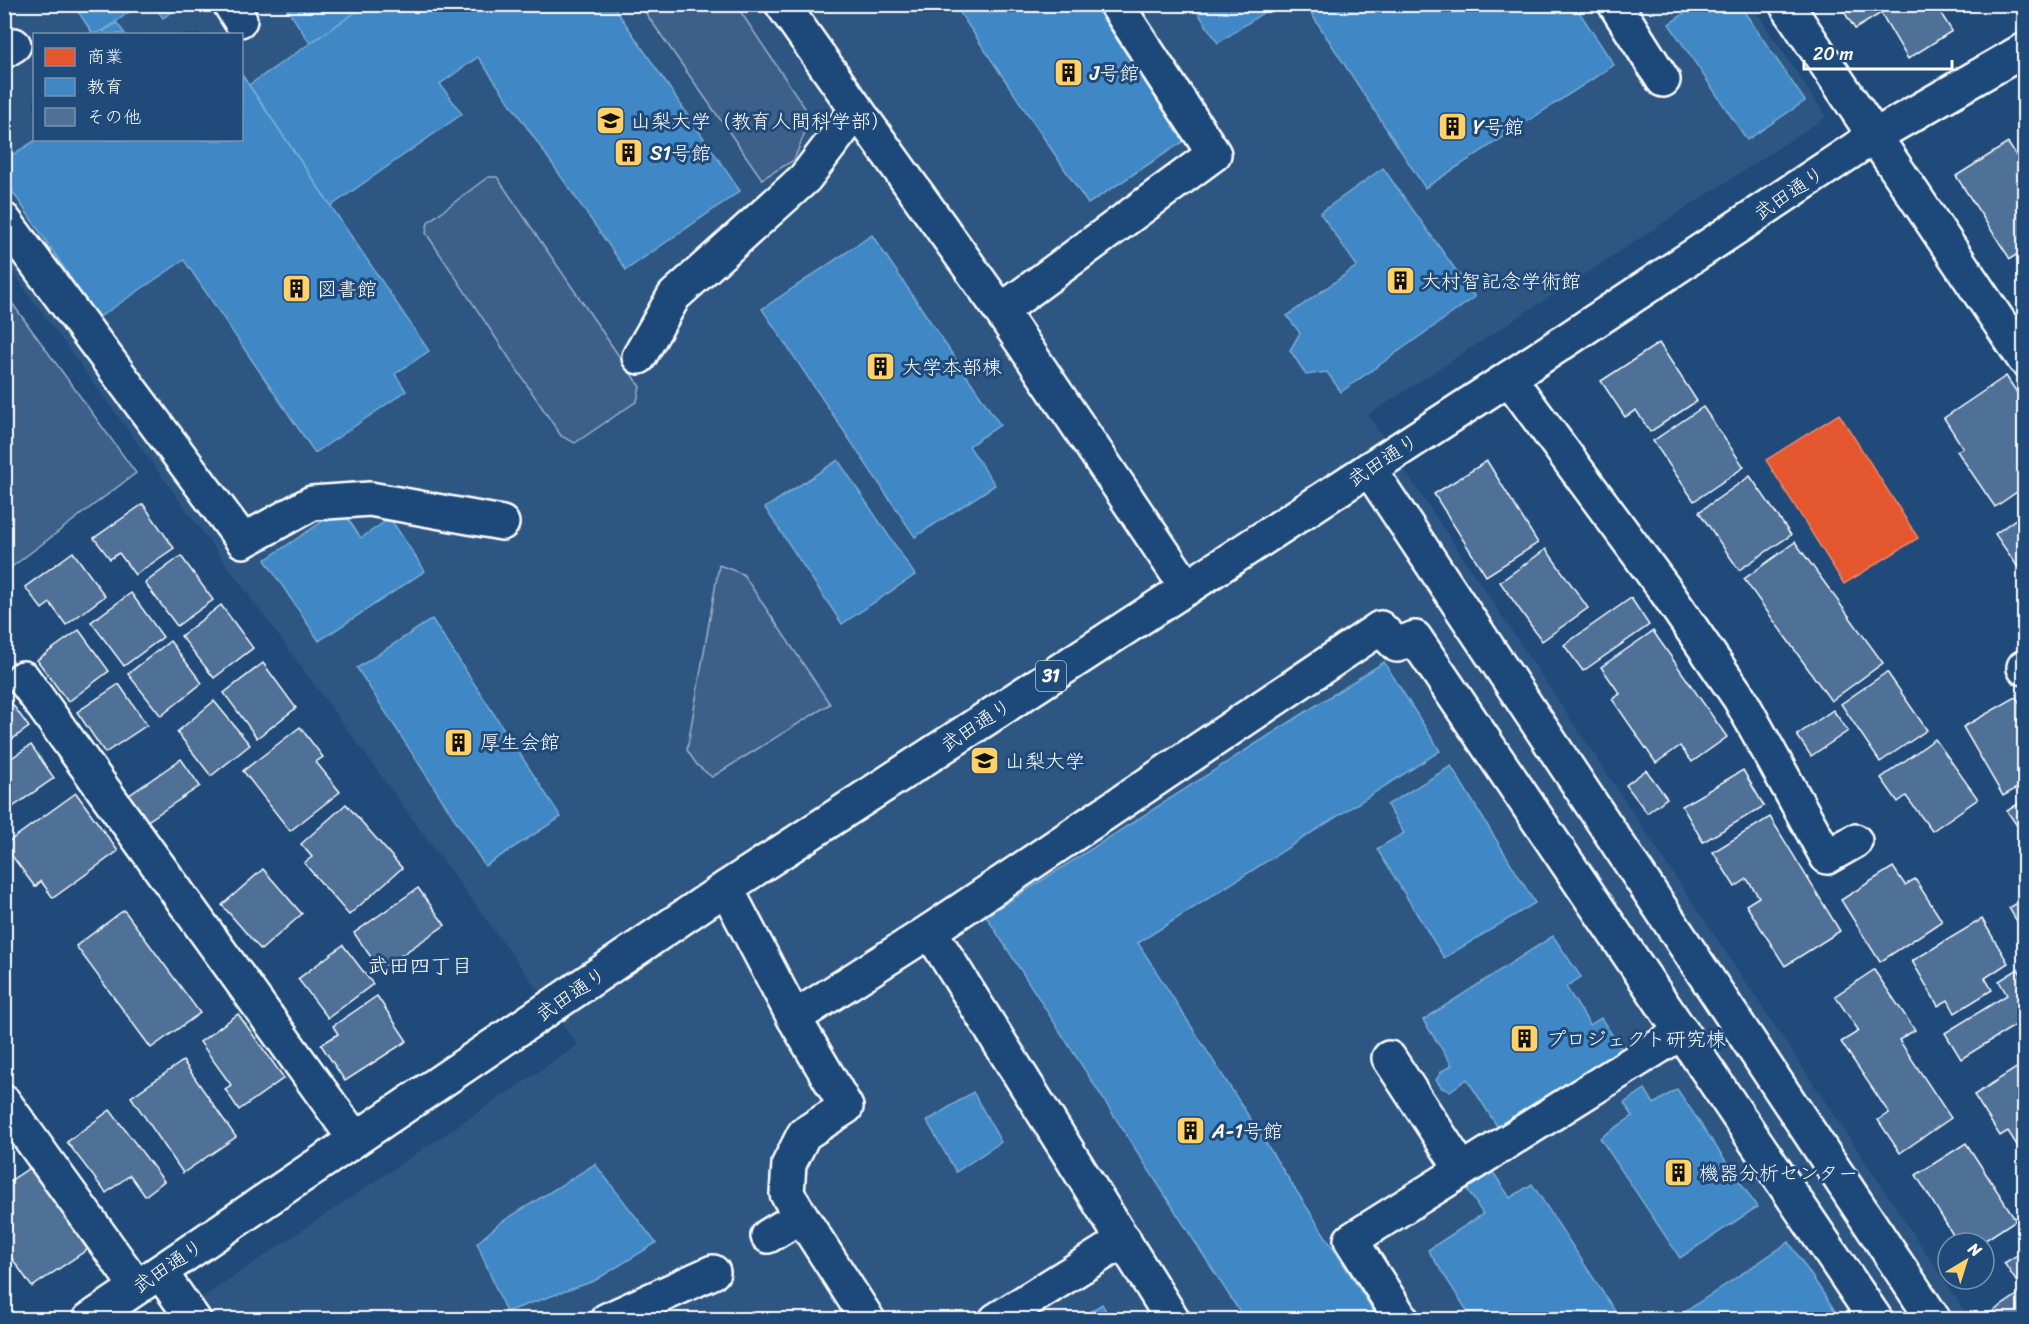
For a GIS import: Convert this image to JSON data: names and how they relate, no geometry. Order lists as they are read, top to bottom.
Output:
{
  "streets": {
    "main road": ["武田通り", "31"]
  },
  "districts": ["武田四丁目"],
  "places": {
    "building": [
      "J号館",
      "Y号館",
      "S1号館",
      "大村智記念学術館",
      "図書館",
      "大学本部棟",
      "厚生会館",
      "プロジェクト研究棟",
      "A-1号館",
      "機器分析センター"
    ],
    "school or university": ["山梨大学（教育人間科学部）", "山梨大学"]
  },
  "legend": ["商業", "教育", "その他"],
  "scale_bar": "20 m",
  "north": "top right"
}
